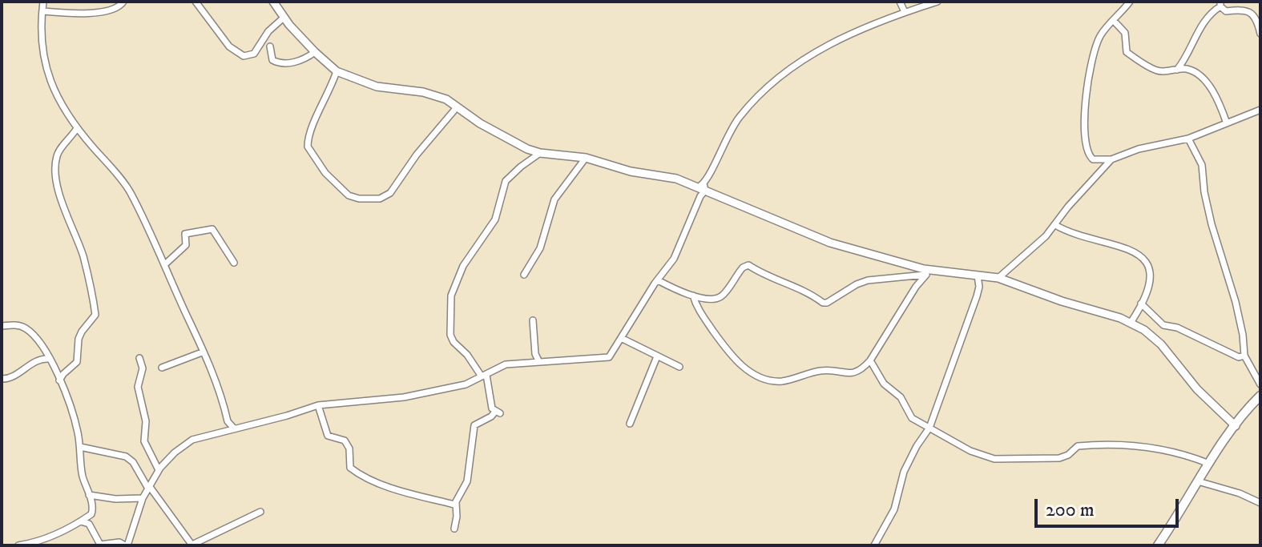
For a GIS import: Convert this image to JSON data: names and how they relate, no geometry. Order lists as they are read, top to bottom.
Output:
{
  "scale_bar": "200 m"
}
